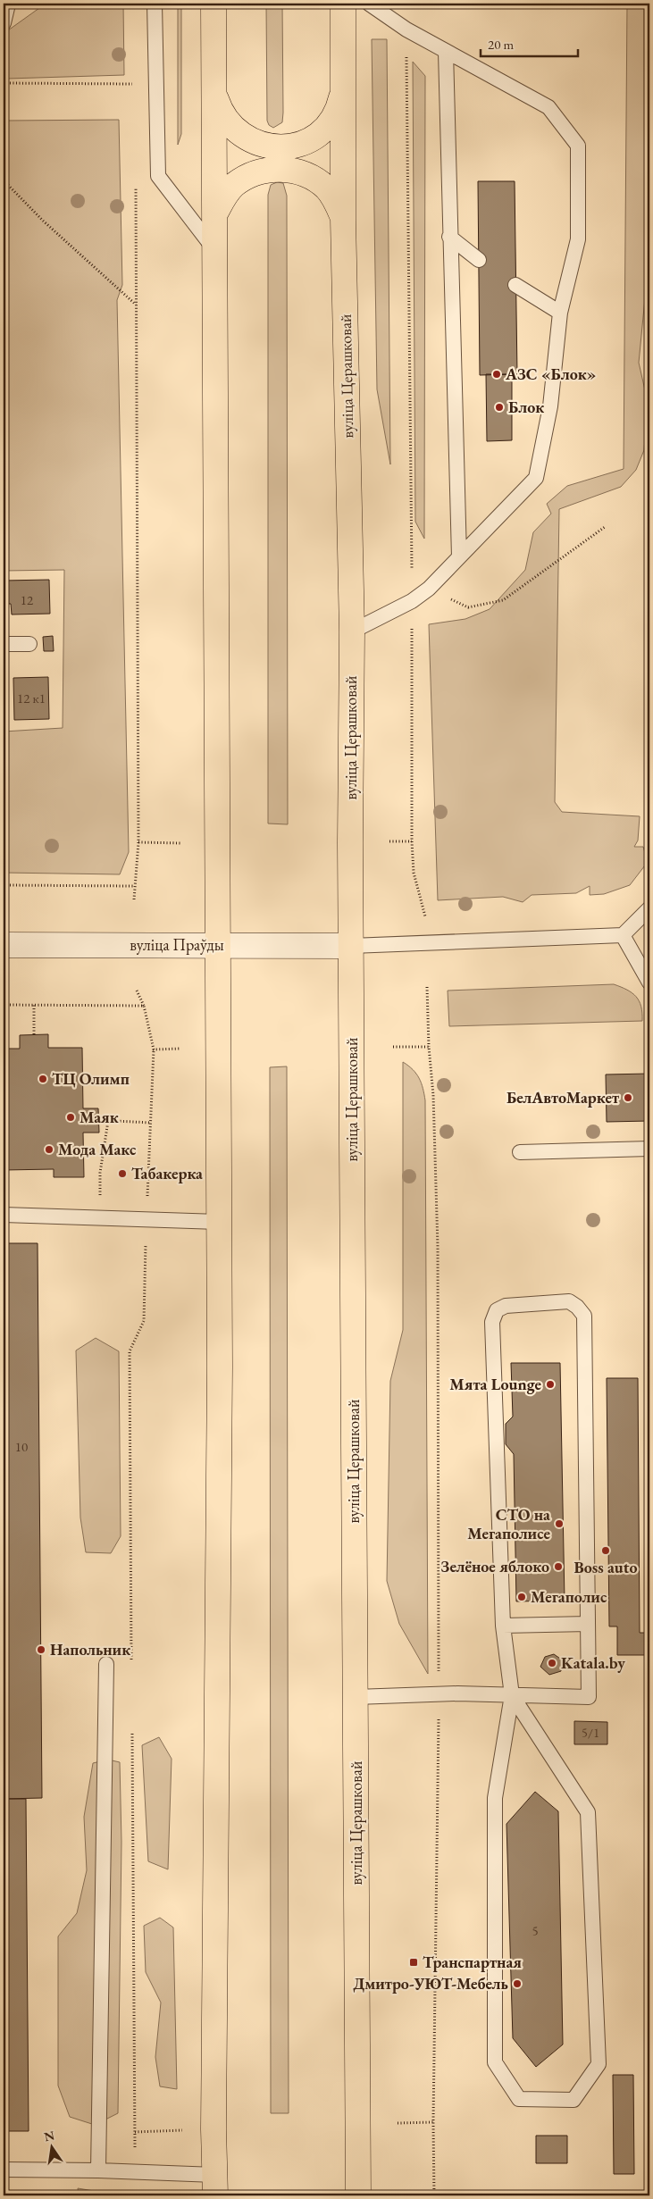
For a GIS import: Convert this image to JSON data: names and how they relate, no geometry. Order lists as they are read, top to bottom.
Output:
{
  "streets": {
    "main road": ["вуліца Церашковай", "вуліца Праўды"]
  },
  "crossings": [
    ["вуліца Церашковай", "вуліца Праўды"]
  ],
  "places": {
    "other": [
      "АЗС «Блок»",
      "Блок",
      "ТЦ Олимп",
      "БелАвтоМаркет",
      "Маяк",
      "Мода Макс",
      "Табакерка",
      "Мята Lounge",
      "СТО на Мегаполисе",
      "Boss auto",
      "Зелёное яблоко",
      "Мегаполис",
      "Напольник",
      "Katala.by",
      "Дмитро-УЮТ-Мебель"
    ],
    "transit": ["Транспартная"]
  },
  "house_numbers": [
    "12",
    "12 к1",
    "10",
    "5/1",
    "5"
  ],
  "scale_bar": "20 m",
  "north": "top"
}
